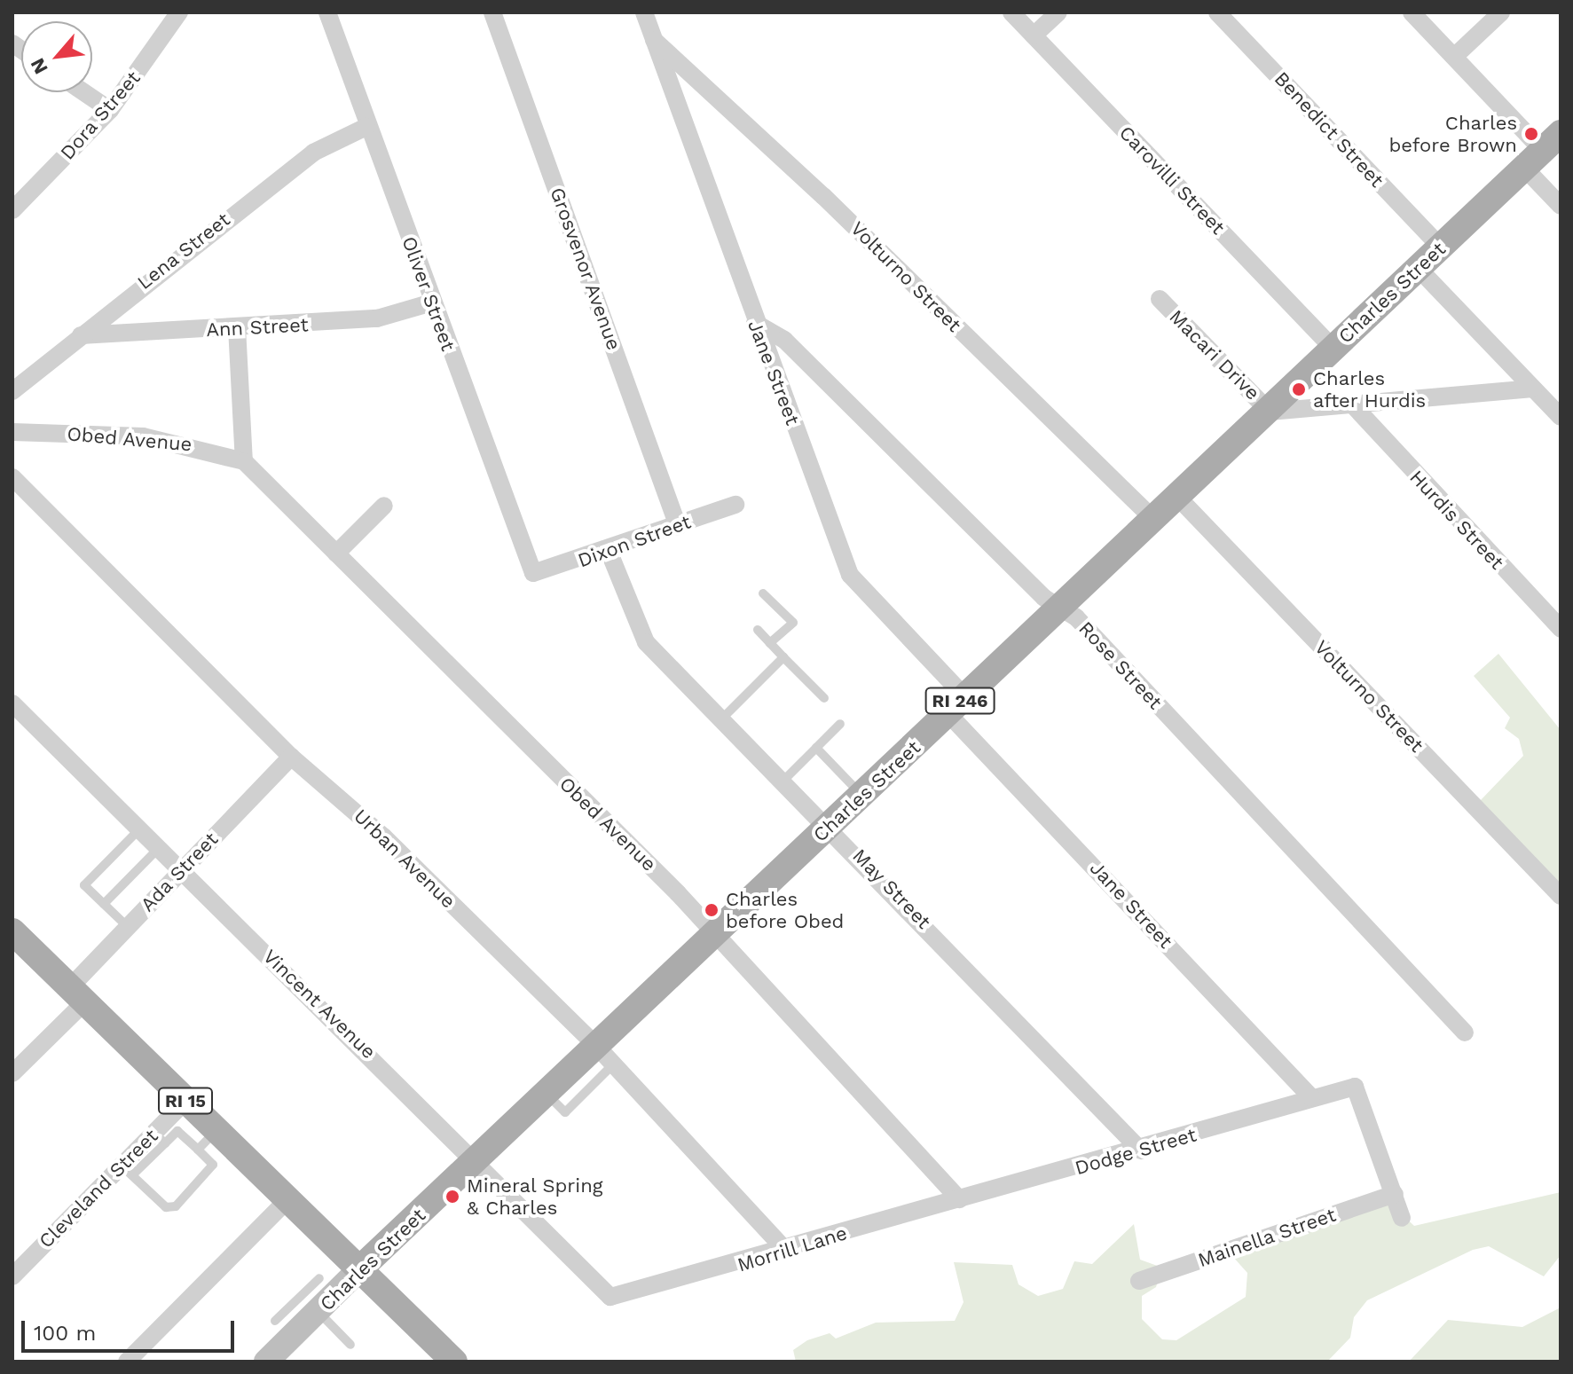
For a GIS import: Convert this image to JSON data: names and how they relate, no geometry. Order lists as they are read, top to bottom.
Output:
{
  "streets": {
    "main road": ["Charles Street", "RI 246", "RI 15"],
    "street": [
      "Dora Street",
      "Benedict Street",
      "Carovilli Street",
      "Lena Street",
      "Grosvenor Avenue",
      "Volturno Street",
      "Oliver Street",
      "Ann Street",
      "Macari Drive",
      "Jane Street",
      "Obed Avenue",
      "Hurdis Street",
      "Dixon Street",
      "Rose Street",
      "Urban Avenue",
      "Ada Street",
      "May Street",
      "Vincent Avenue",
      "Dodge Street",
      "Cleveland Street",
      "Mainella Street",
      "Morrill Lane"
    ]
  },
  "crossings": [
    ["Benedict Street", "Charles Street"],
    ["Carovilli Street", "Charles Street"],
    ["Lena Street", "Oliver Street"],
    ["Lena Street", "Ann Street"],
    ["Grosvenor Avenue", "Dixon Street"],
    ["Volturno Street", "Charles Street"],
    ["Volturno Street", "Jane Street"],
    ["Charles Street", "Macari Drive"],
    ["Charles Street", "Jane Street"],
    ["Charles Street", "Obed Avenue"],
    ["Charles Street", "Rose Street"],
    ["Charles Street", "Urban Avenue"],
    ["Charles Street", "May Street"],
    ["Charles Street", "Vincent Avenue"],
    ["Charles Street", "RI 15"],
    ["Oliver Street", "Ann Street"],
    ["Oliver Street", "Dixon Street"],
    ["Jane Street", "Rose Street"],
    ["Jane Street", "Dodge Street"],
    ["Obed Avenue", "Dodge Street"],
    ["Obed Avenue", "Morrill Lane"],
    ["Dixon Street", "May Street"],
    ["Urban Avenue", "Ada Street"],
    ["Urban Avenue", "Morrill Lane"],
    ["Ada Street", "Vincent Avenue"],
    ["Ada Street", "RI 15"],
    ["May Street", "Dodge Street"],
    ["Vincent Avenue", "Morrill Lane"],
    ["RI 15", "Cleveland Street"],
    ["Dodge Street", "Mainella Street"],
    ["Dodge Street", "Morrill Lane"]
  ],
  "places": [
    "Charles before Brown",
    "Charles after Hurdis",
    "Charles before Obed",
    "Mineral Spring & Charles"
  ],
  "scale_bar": "100 m",
  "north": "bottom left"
}
